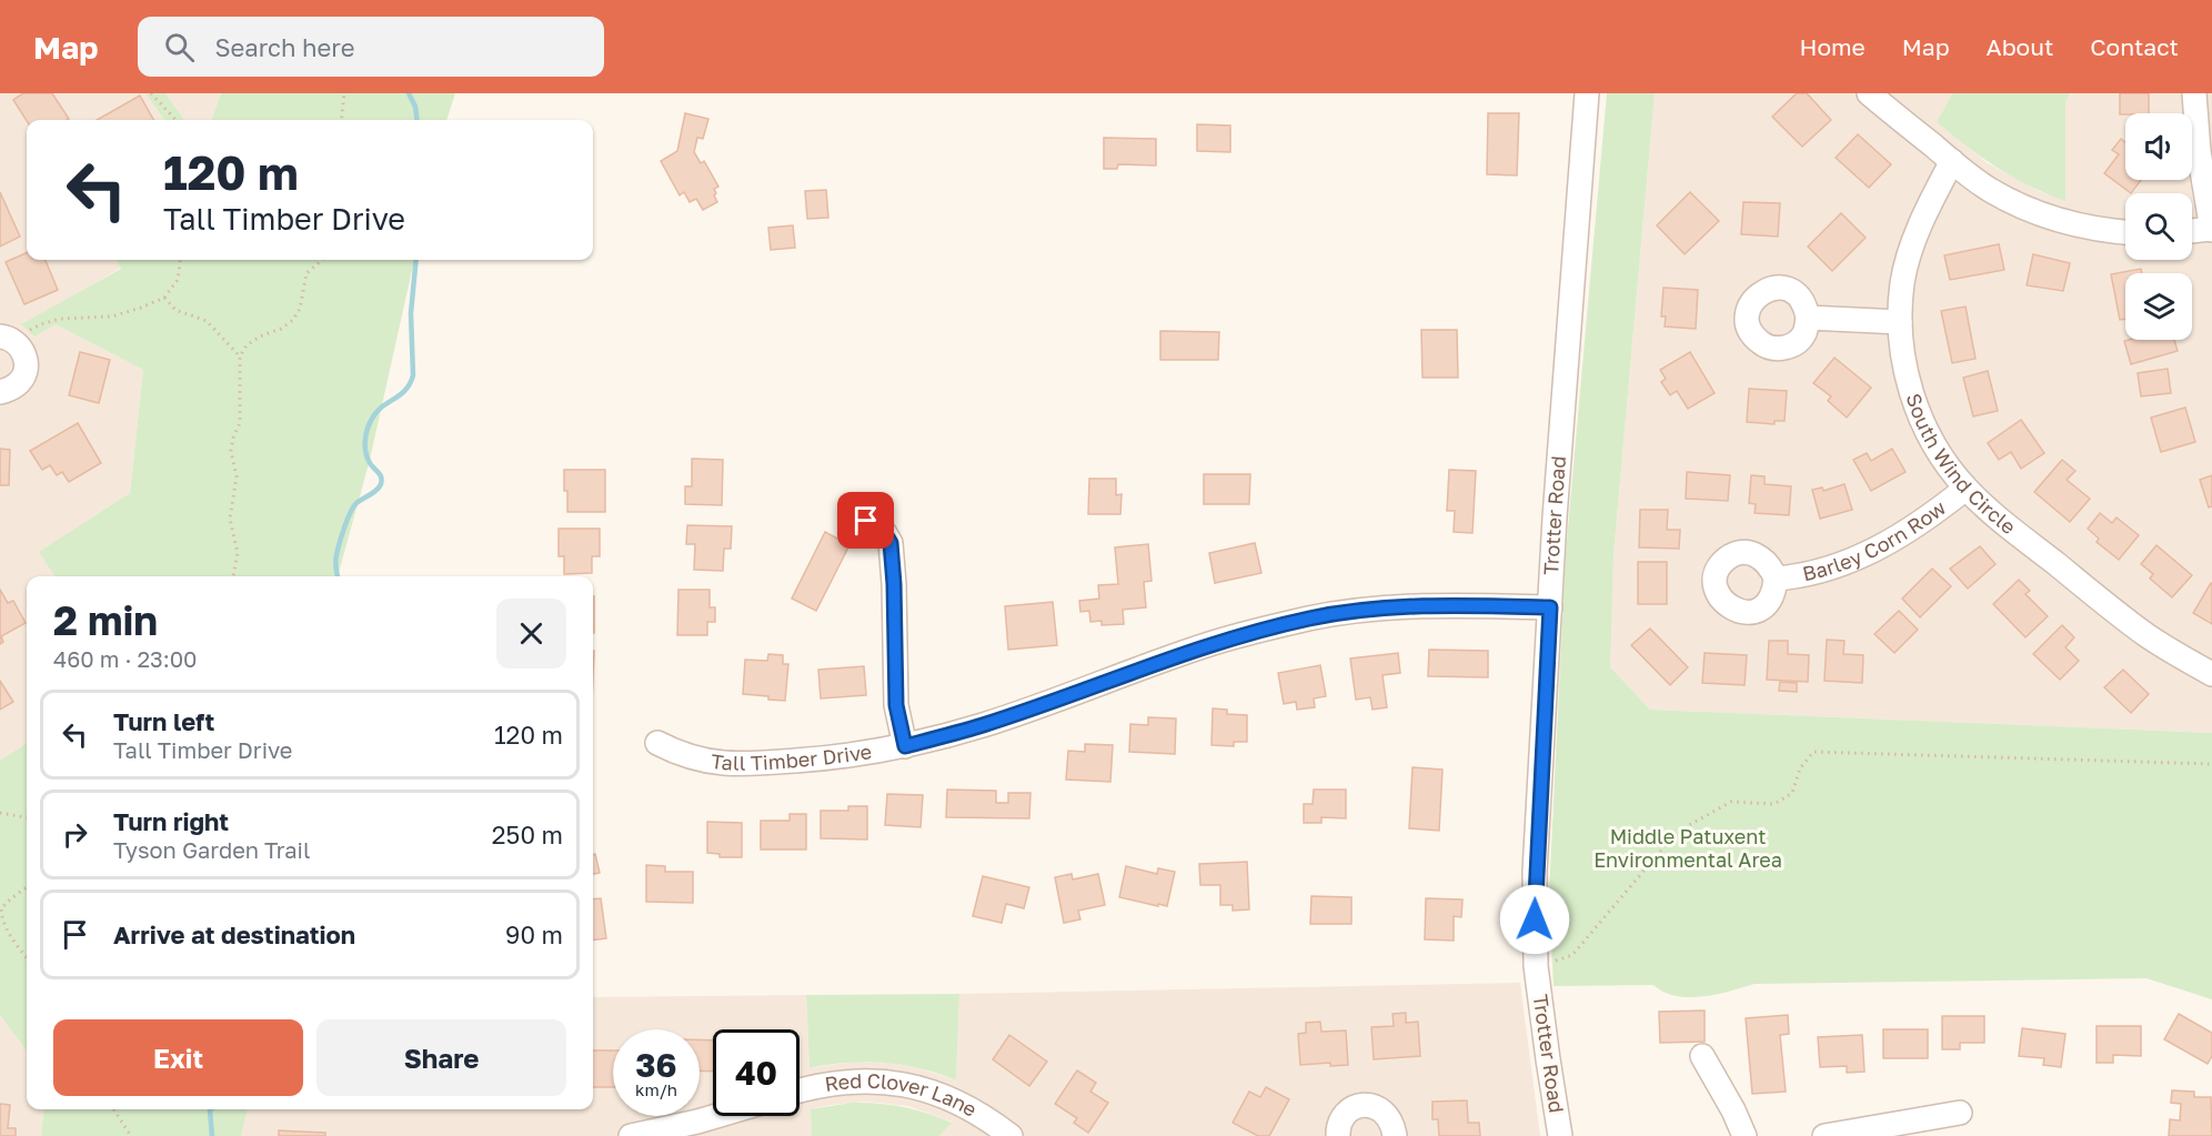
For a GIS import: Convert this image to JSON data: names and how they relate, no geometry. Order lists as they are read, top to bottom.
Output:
{
  "streets": {
    "street": [
      "South Wind Circle",
      "Trotter Road",
      "Barley Corn Row",
      "Tall Timber Drive",
      "Red Clover Lane"
    ]
  },
  "crossings": [
    ["South Wind Circle", "Barley Corn Row"],
    ["Trotter Road", "Tall Timber Drive"]
  ],
  "parks": ["Middle Patuxent Environmental Area"],
  "page": {
    "header": "Map",
    "search": "Search here",
    "nav": [
      "Home",
      "Map",
      "About",
      "Contact"
    ],
    "turn": ["120 m", "Tall Timber Drive"],
    "heading": ["2 min", "460 m · 23:00"],
    "list": [
      {
        "name": "Turn left",
        "note": "Tall Timber Drive",
        "value": "120 m"
      },
      {
        "name": "Turn right",
        "note": "Tyson Garden Trail",
        "value": "250 m"
      },
      {
        "name": "Arrive at destination",
        "value": "90 m"
      }
    ],
    "buttons": ["Exit", "Share"],
    "speed": "36 km/h",
    "limit": "40"
  }
}
